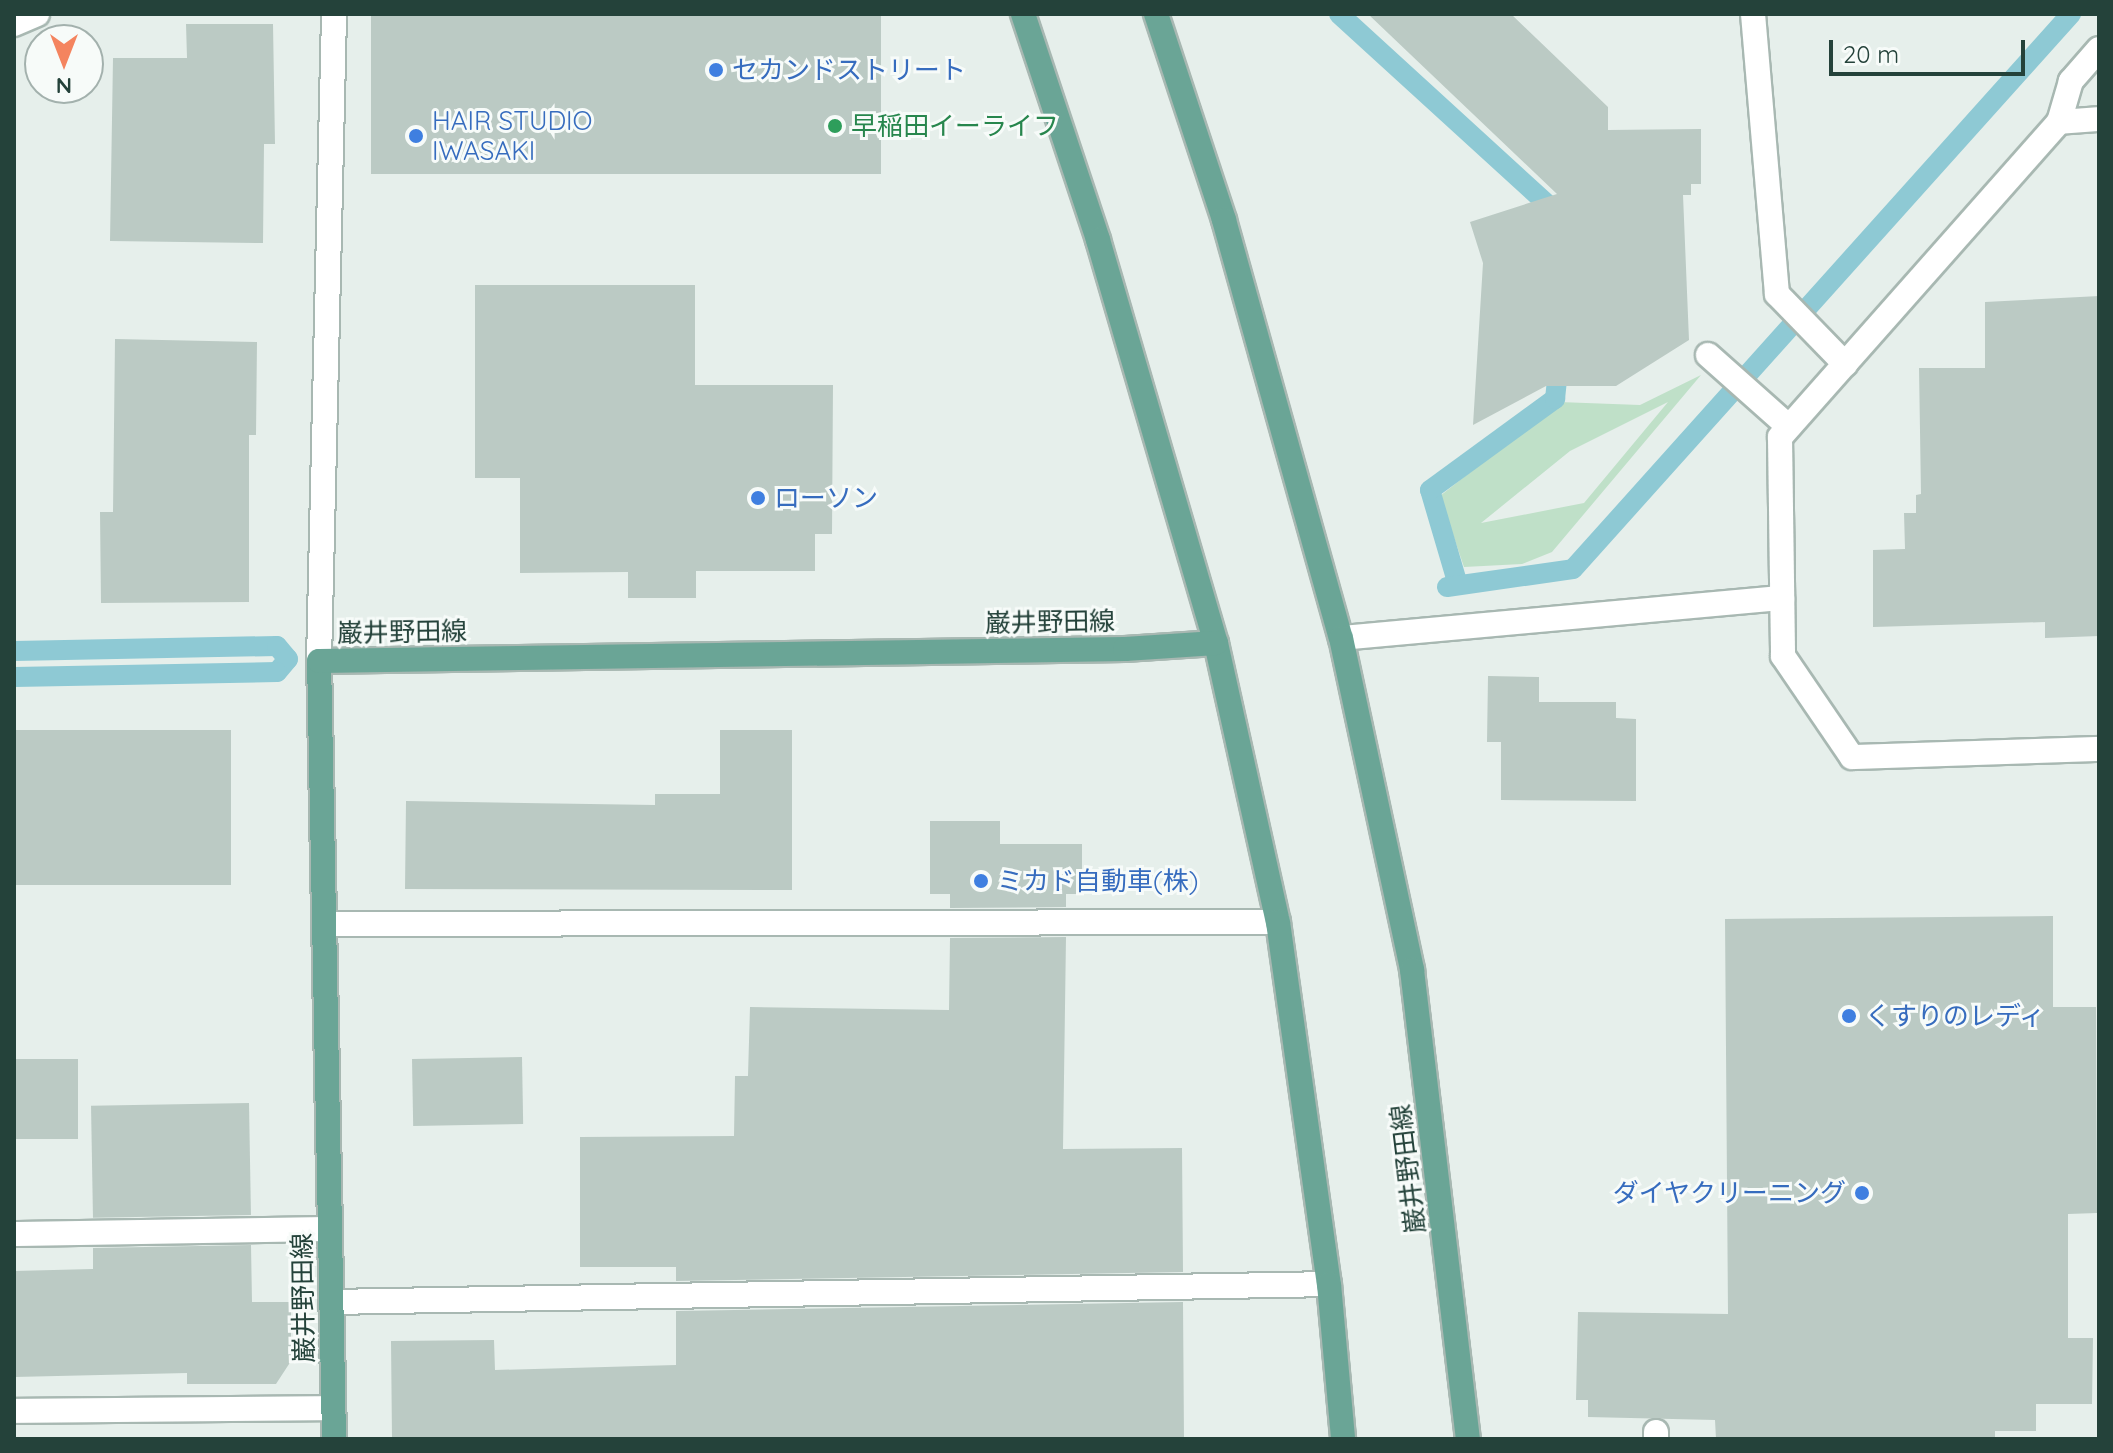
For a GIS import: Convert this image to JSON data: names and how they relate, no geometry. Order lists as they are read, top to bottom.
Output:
{
  "streets": {
    "main road": ["巌井野田線"]
  },
  "places": [
    "セカンドストリート",
    "早稲田イーライフ",
    "HAIR STUDIO IWASAKI",
    "ローソン",
    "ミカド自動車(株)",
    "くすりのレディ",
    "ダイヤクリーニング"
  ],
  "scale_bar": "20 m",
  "north": "bottom"
}
